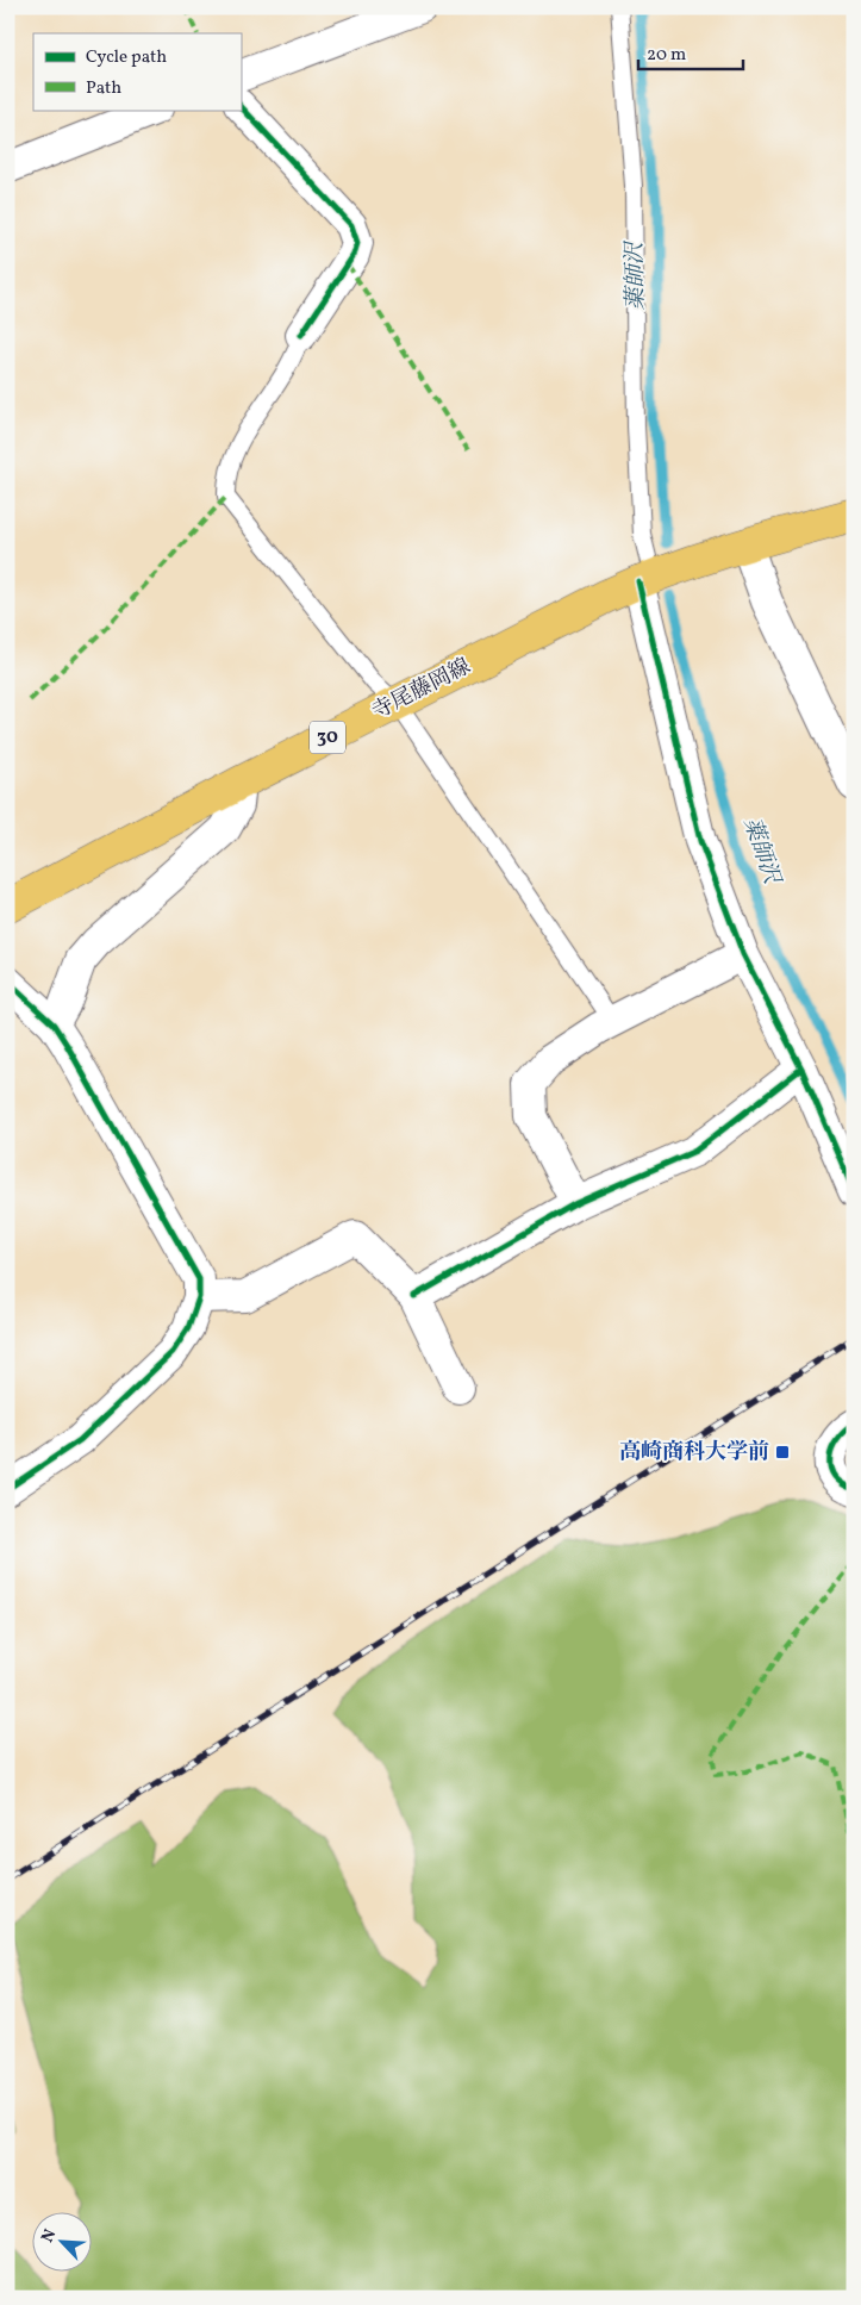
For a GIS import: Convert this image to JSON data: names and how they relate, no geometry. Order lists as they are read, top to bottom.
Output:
{
  "streets": {
    "main road": ["寺尾藤岡線", "30"]
  },
  "water": ["薬師沢"],
  "places": {
    "transit": ["高崎商科大学前"]
  },
  "legend": ["Cycle path", "Path"],
  "scale_bar": "20 m",
  "north": "top left"
}
